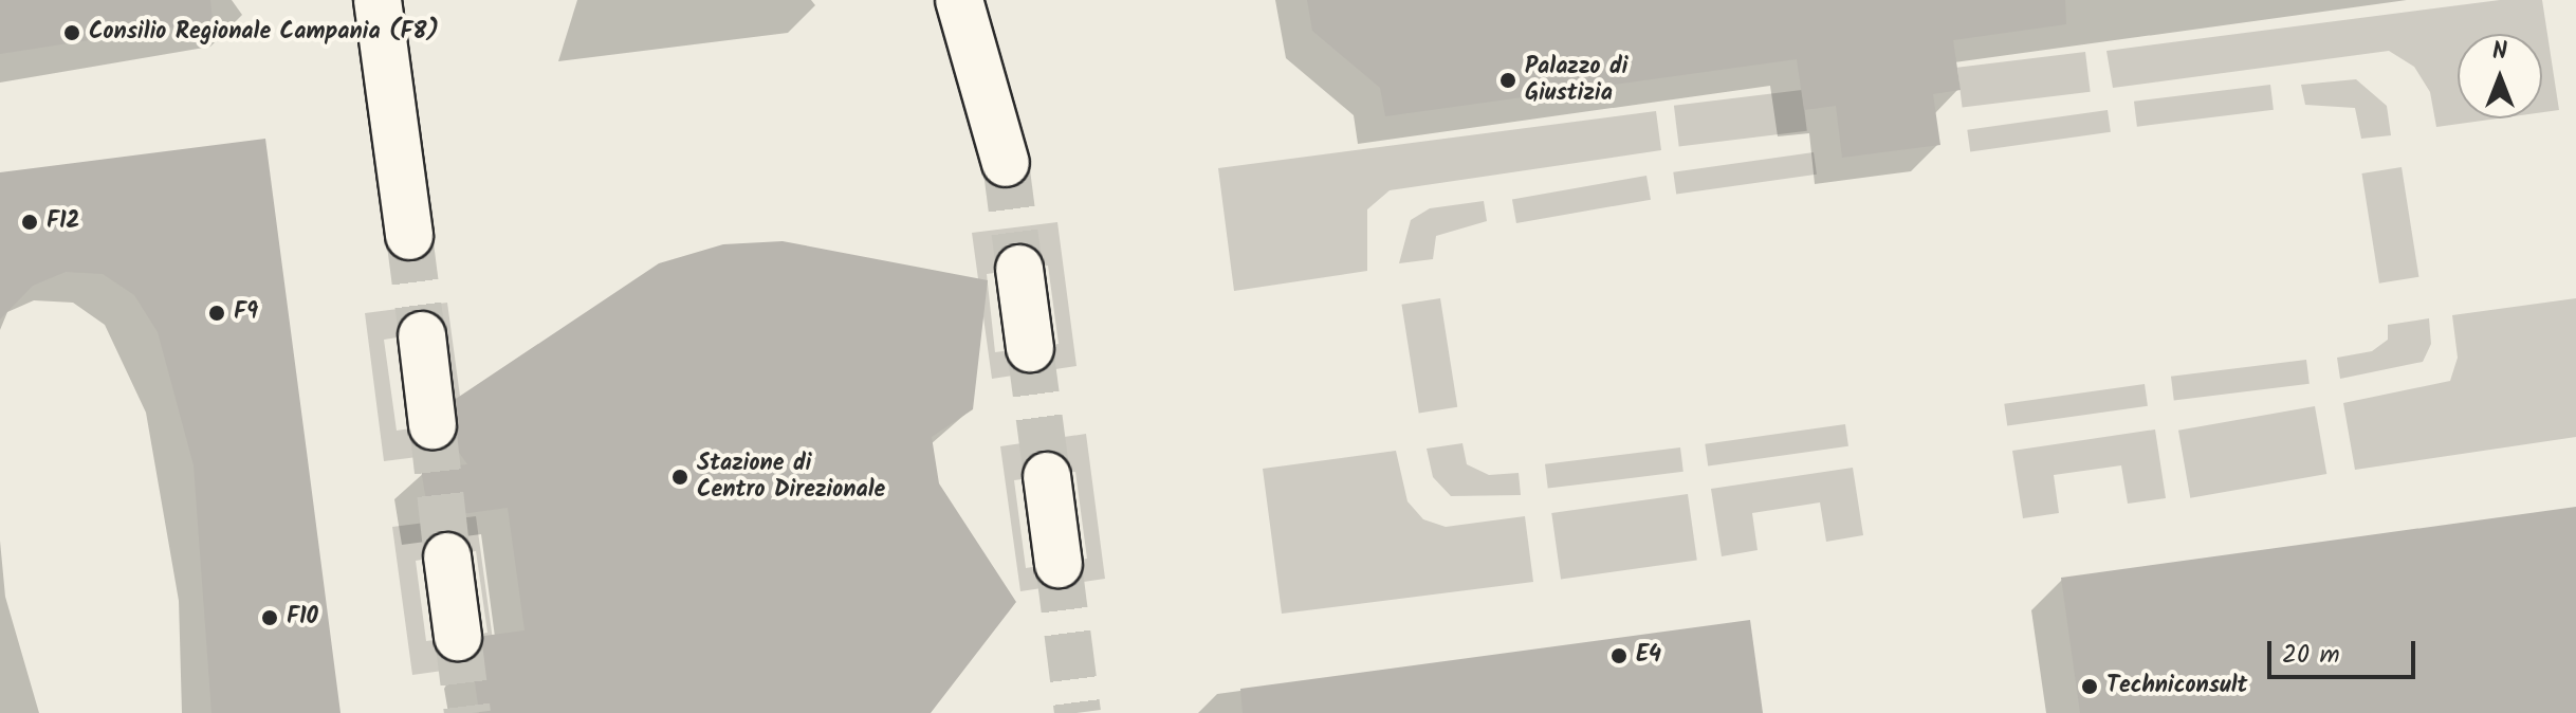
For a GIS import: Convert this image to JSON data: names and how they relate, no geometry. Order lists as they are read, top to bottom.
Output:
{
  "places": [
    "Consilio Regionale Campania (F8)",
    "Palazzo di Giustizia",
    "F12",
    "F9",
    "Stazione di Centro Direzionale",
    "F10",
    "E4",
    "Techniconsult"
  ],
  "scale_bar": "20 m",
  "north": "top"
}
